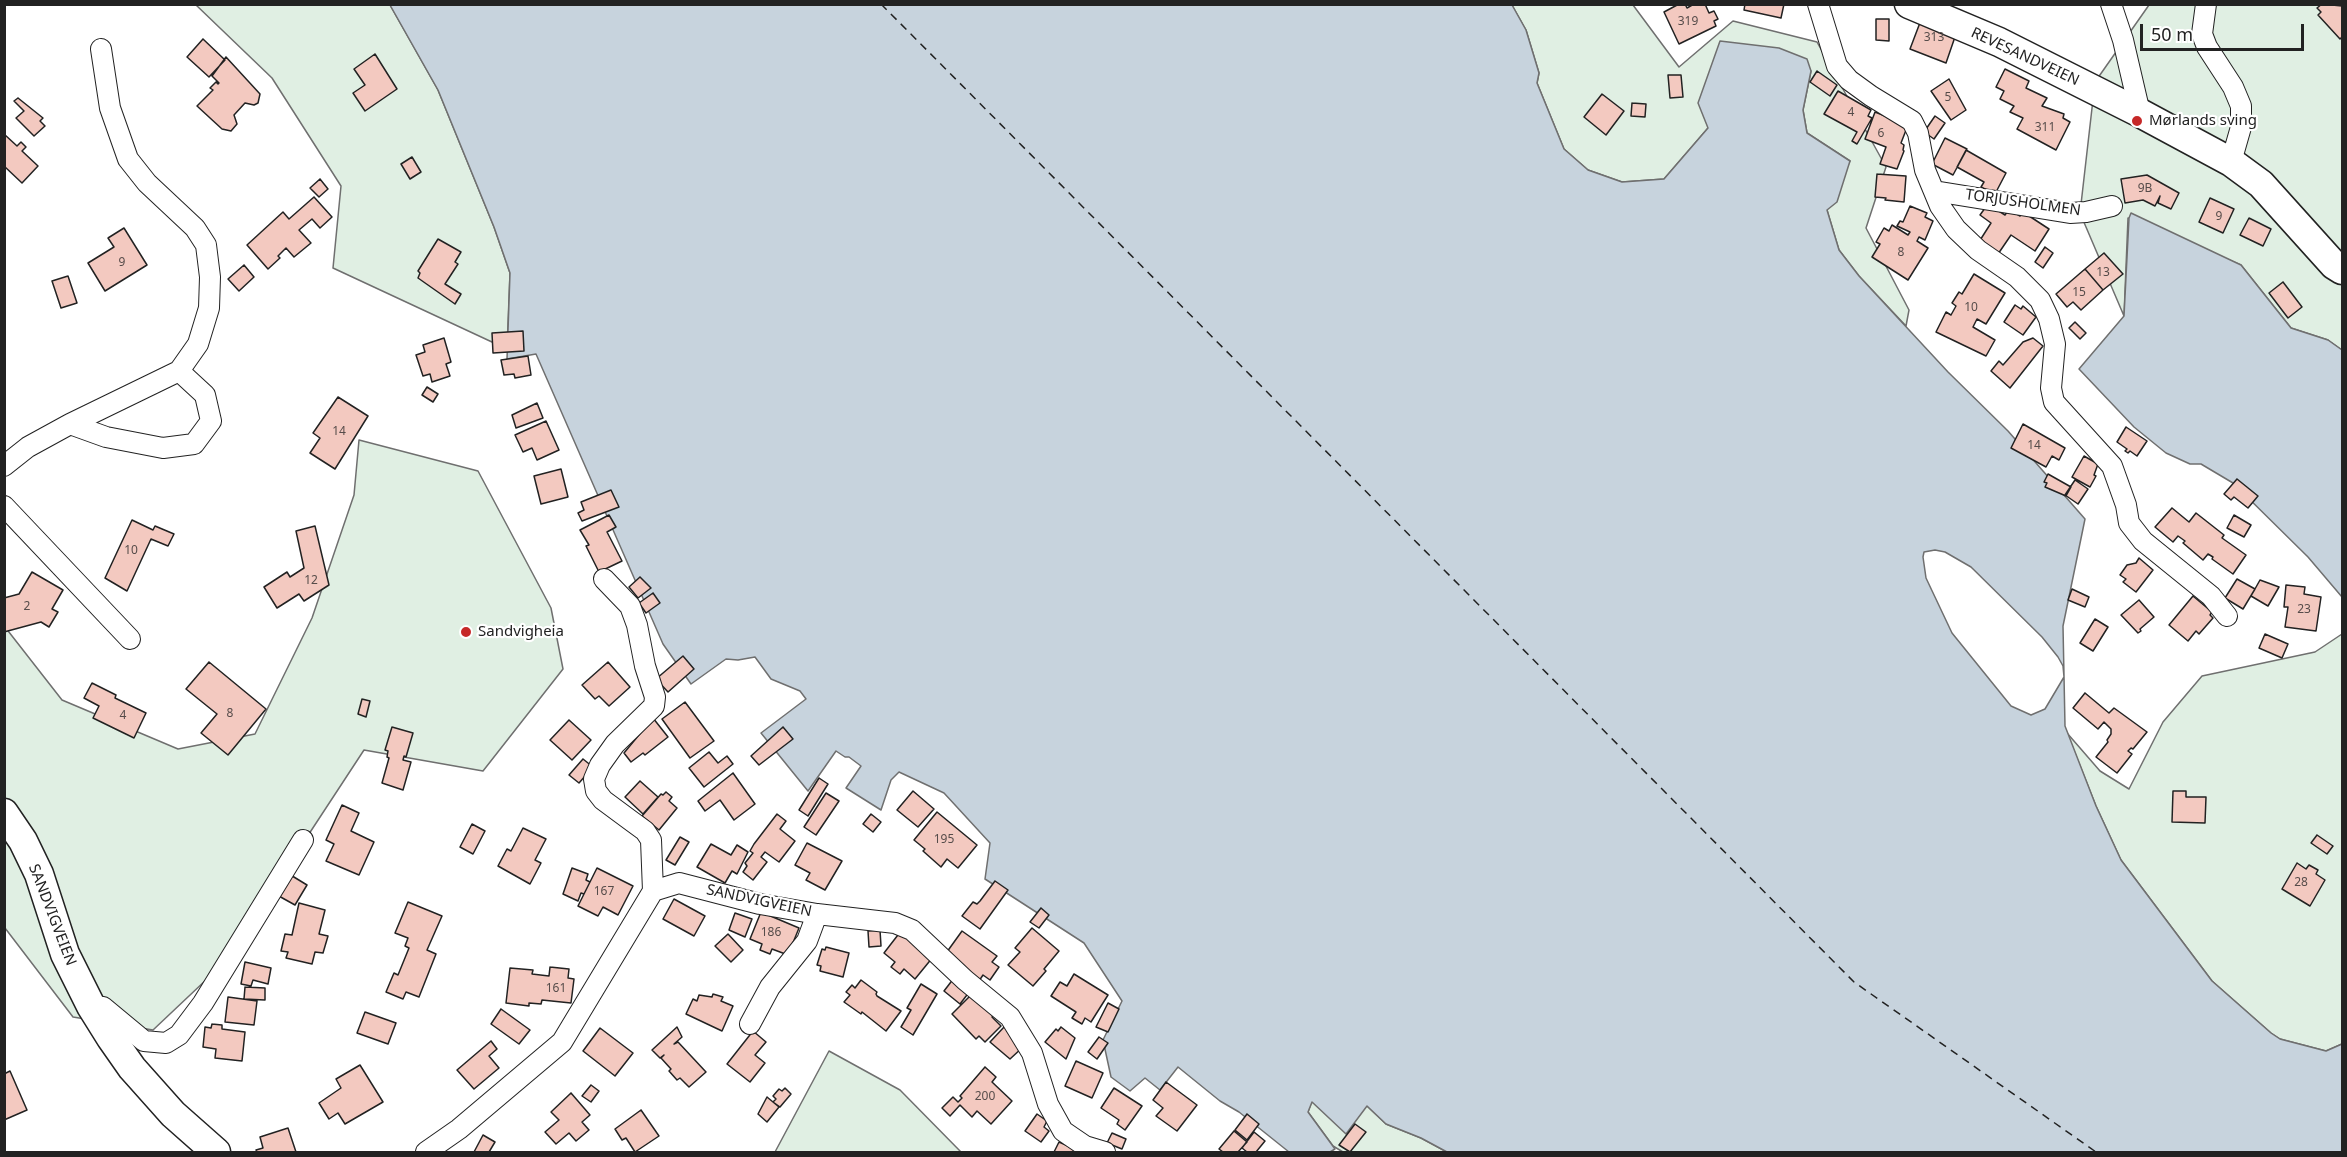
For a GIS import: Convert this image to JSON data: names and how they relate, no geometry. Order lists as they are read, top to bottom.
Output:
{
  "streets": {
    "main road": ["REVESANDVEIEN", "SANDVIGVEIEN"],
    "street": ["TORJUSHOLMEN"]
  },
  "places": ["Mørlands sving", "Sandvigheia"],
  "house_numbers": [
    "319",
    "313",
    "5",
    "4",
    "311",
    "6",
    "9B",
    "9",
    "8",
    "9",
    "13",
    "15",
    "10",
    "14",
    "14",
    "10",
    "12",
    "2",
    "23",
    "8",
    "4",
    "195",
    "28",
    "167",
    "186",
    "161",
    "200"
  ],
  "scale_bar": "50 m"
}
